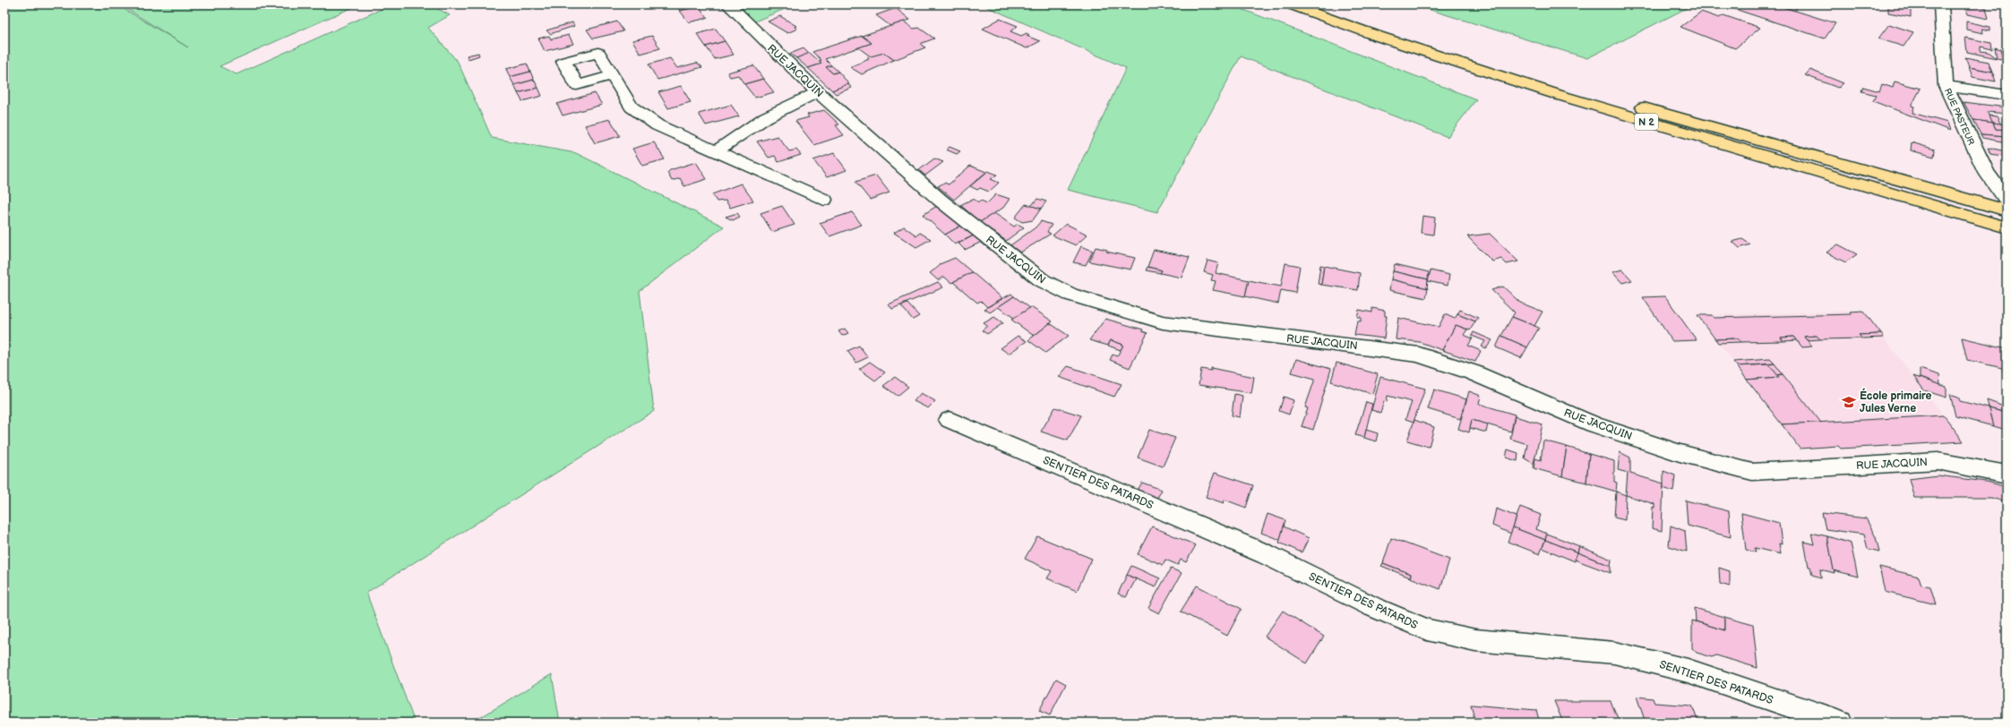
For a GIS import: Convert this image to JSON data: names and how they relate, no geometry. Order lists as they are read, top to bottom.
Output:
{
  "streets": {
    "highway": ["N 2"],
    "street": ["RUE JACQUIN", "RUE PASTEUR", "SENTIER DES PATARDS"]
  },
  "crossings": [
    ["RUE PASTEUR", "N 2"]
  ],
  "places": {
    "school or university": ["École primaire Jules Verne"]
  }
}
